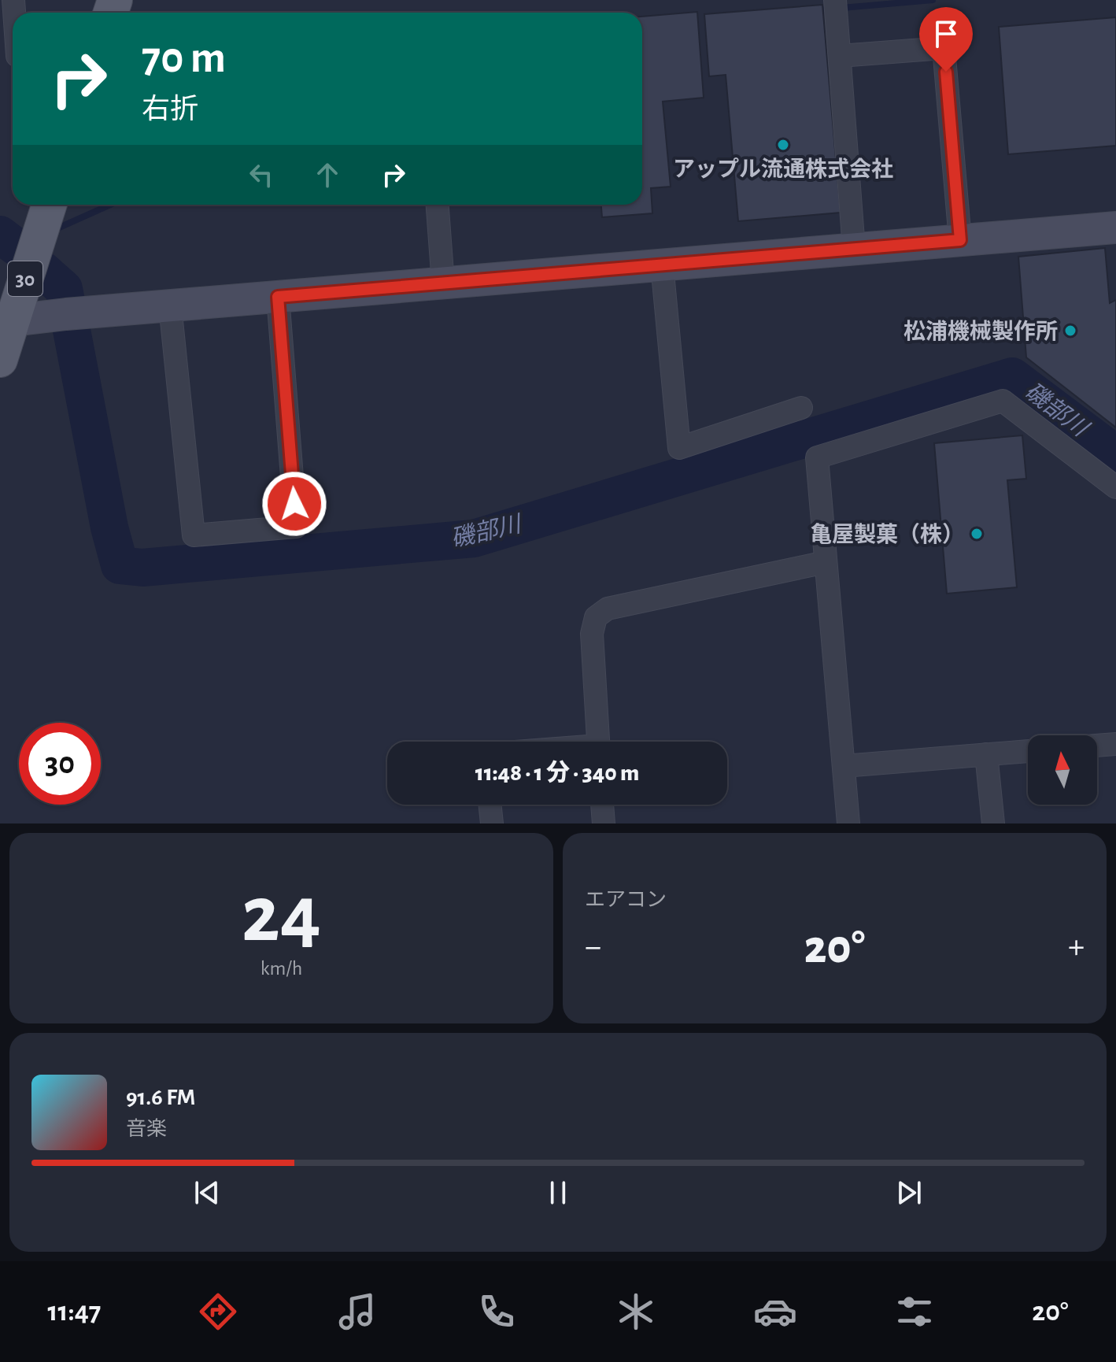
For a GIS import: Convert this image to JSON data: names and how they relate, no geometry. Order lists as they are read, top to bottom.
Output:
{
  "streets": {
    "main road": ["30"]
  },
  "water": ["磯部川"],
  "places": ["アップル流通株式会社", "松浦機械製作所", "亀屋製菓（株）"],
  "north": "top",
  "page": {
    "turn": ["70 m", "右折"],
    "limit": "30",
    "trip": "11:48 · 1 分 · 340 m",
    "tile": [
      ["24", "km/h"],
      "エアコン"
    ],
    "heat": ["−", "20°", "+"],
    "song": ["91.6 FM", "音楽"],
    "tabs": ["11:47", "20°"]
  }
}
